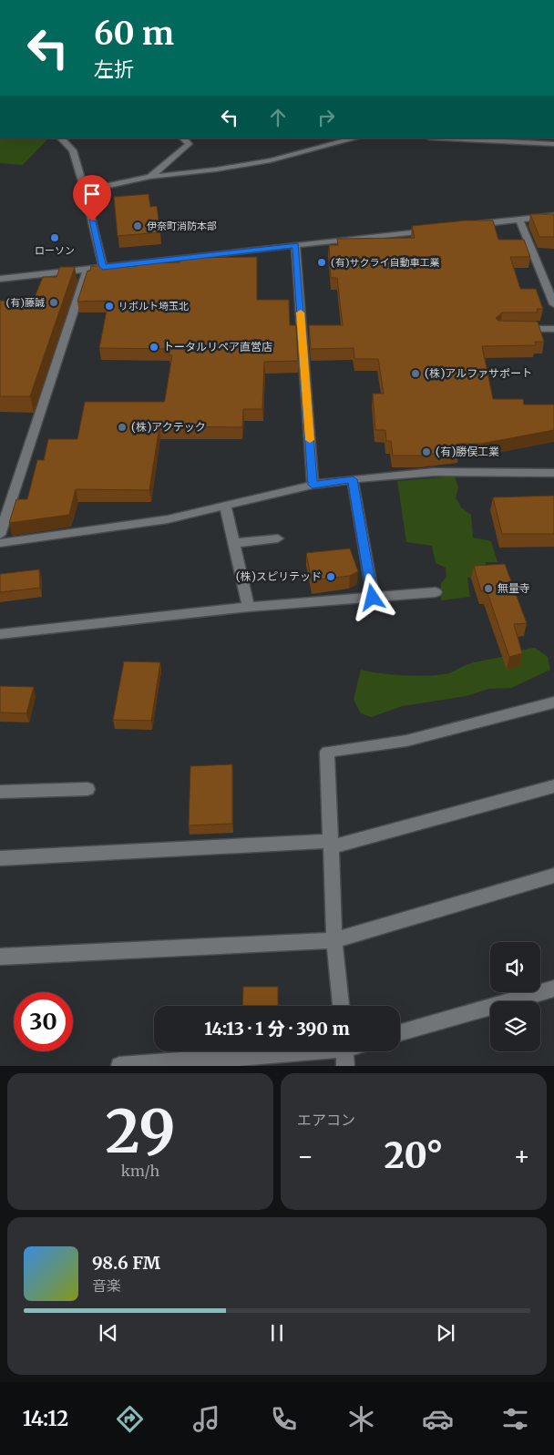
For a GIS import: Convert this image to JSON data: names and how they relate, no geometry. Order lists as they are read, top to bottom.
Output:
{
  "places": [
    "伊奈町消防本部",
    "ローソン",
    "(有)サクライ自動車工業",
    "(有)藤誠",
    "リボルト埼玉北",
    "トータルリペア直営店",
    "(株)アルファサポート",
    "(株)アクテック",
    "(有)勝俣工業",
    "(株)スピリテッド",
    "無量寺"
  ],
  "page": {
    "turn": ["60 m", "左折"],
    "limit": "30",
    "trip": "14:13 · 1 分 · 390 m",
    "tile": [
      ["29", "km/h"],
      "エアコン"
    ],
    "heat": ["−", "20°", "+"],
    "song": ["98.6 FM", "音楽"],
    "tabs": "14:12"
  }
}
